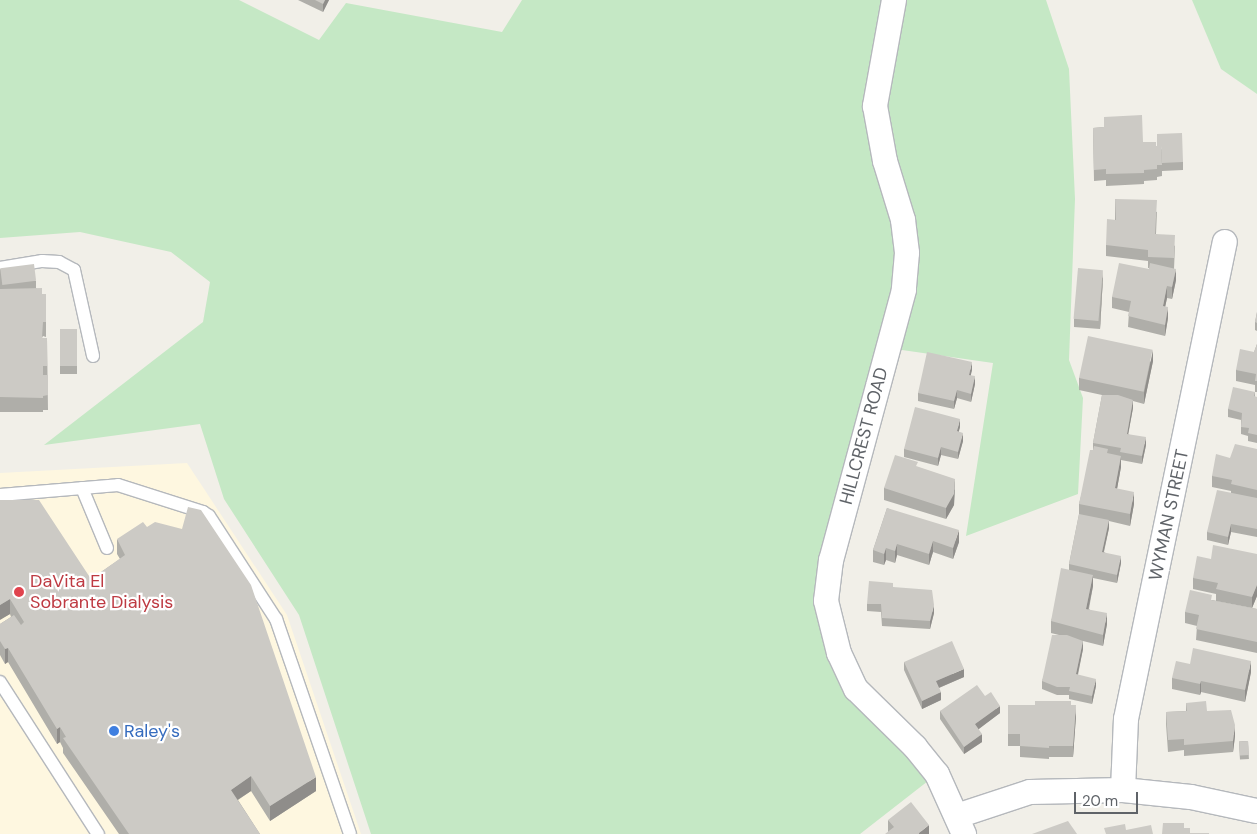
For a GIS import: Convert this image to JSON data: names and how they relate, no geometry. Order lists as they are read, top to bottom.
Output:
{
  "streets": {
    "street": ["HILLCREST ROAD", "WYMAN STREET"]
  },
  "places": ["DaVita El Sobrante Dialysis", "Raley's"],
  "scale_bar": "20 m"
}
